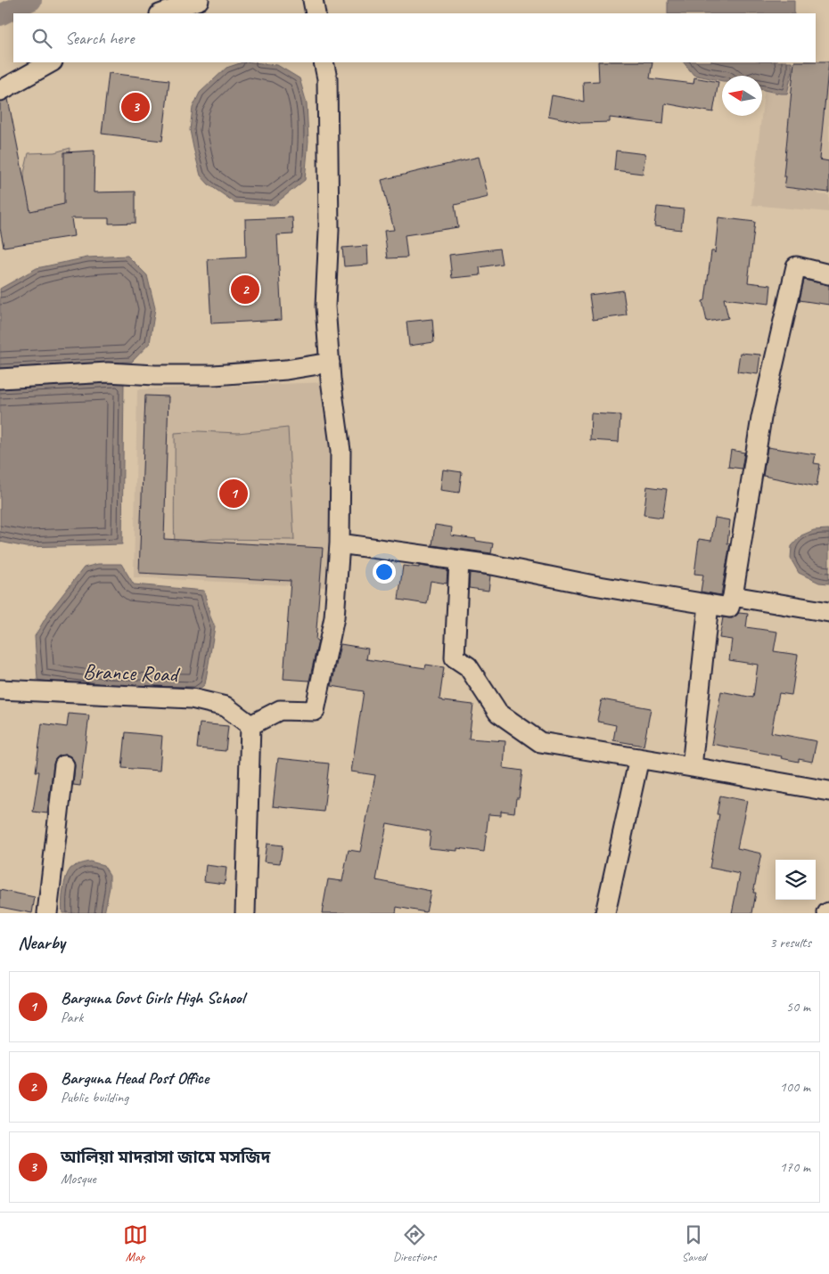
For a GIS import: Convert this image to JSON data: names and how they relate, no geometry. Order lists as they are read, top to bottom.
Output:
{
  "streets": {
    "street": ["Brance Road"]
  },
  "north": "left",
  "page": {
    "search": "Search here",
    "pins": ["3", "2", "1"],
    "heading": ["Nearby", "3 results"],
    "list": [
      {
        "mark": "1",
        "name": "Barguna Govt Girls High School",
        "note": "Park",
        "value": "50 m"
      },
      {
        "mark": "2",
        "name": "Barguna Head Post Office",
        "note": "Public building",
        "value": "100 m"
      },
      {
        "mark": "3",
        "name": "আলিয়া মাদরাসা জামে মসজিদ",
        "note": "Mosque",
        "value": "170 m"
      }
    ],
    "nav": ["Map", "Directions", "Saved"]
  }
}
